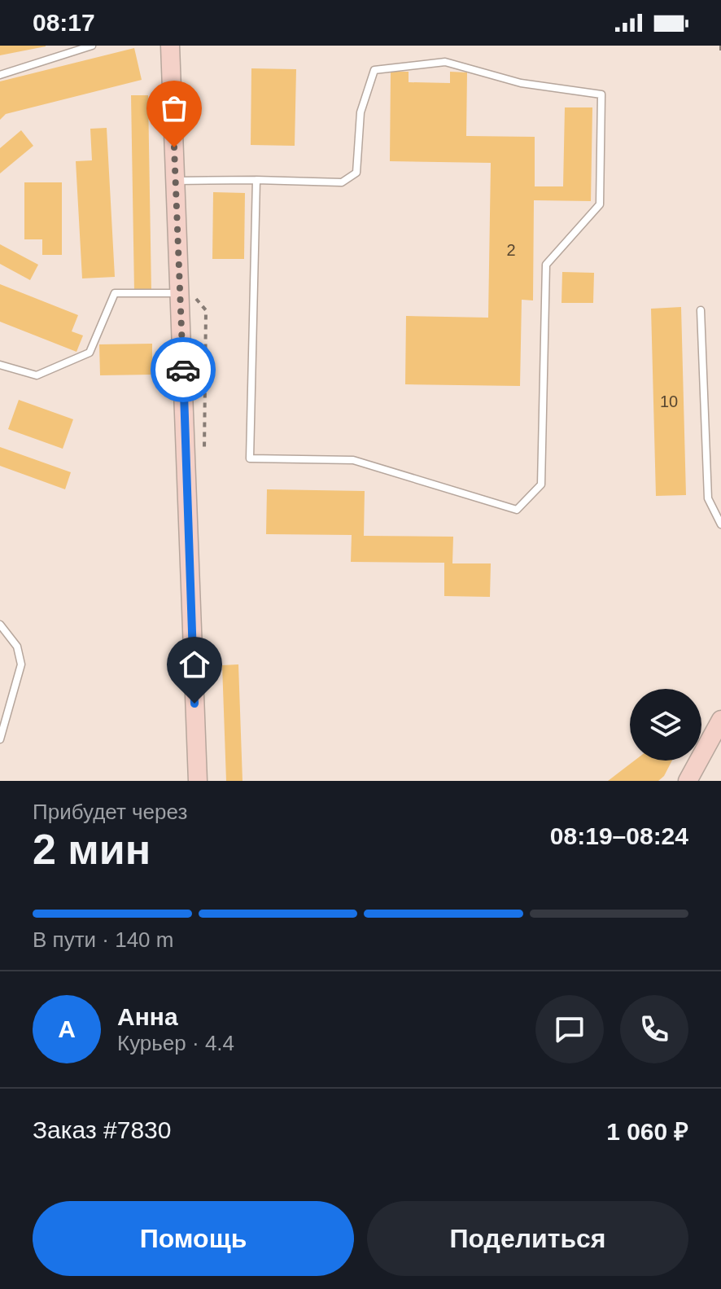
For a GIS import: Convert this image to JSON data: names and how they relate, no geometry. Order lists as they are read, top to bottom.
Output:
{
  "house_numbers": ["2", "10"],
  "page": {
    "status": "08:17",
    "heading": ["2 мин", "Прибудет через", "08:19–08:24"],
    "panel": [
      "Анна",
      "Курьер · 4.4",
      "Заказ #7830",
      "1 060 ₽"
    ],
    "bar": "В пути · 140 m",
    "round": "А",
    "buttons": ["Помощь", "Поделиться"]
  }
}
